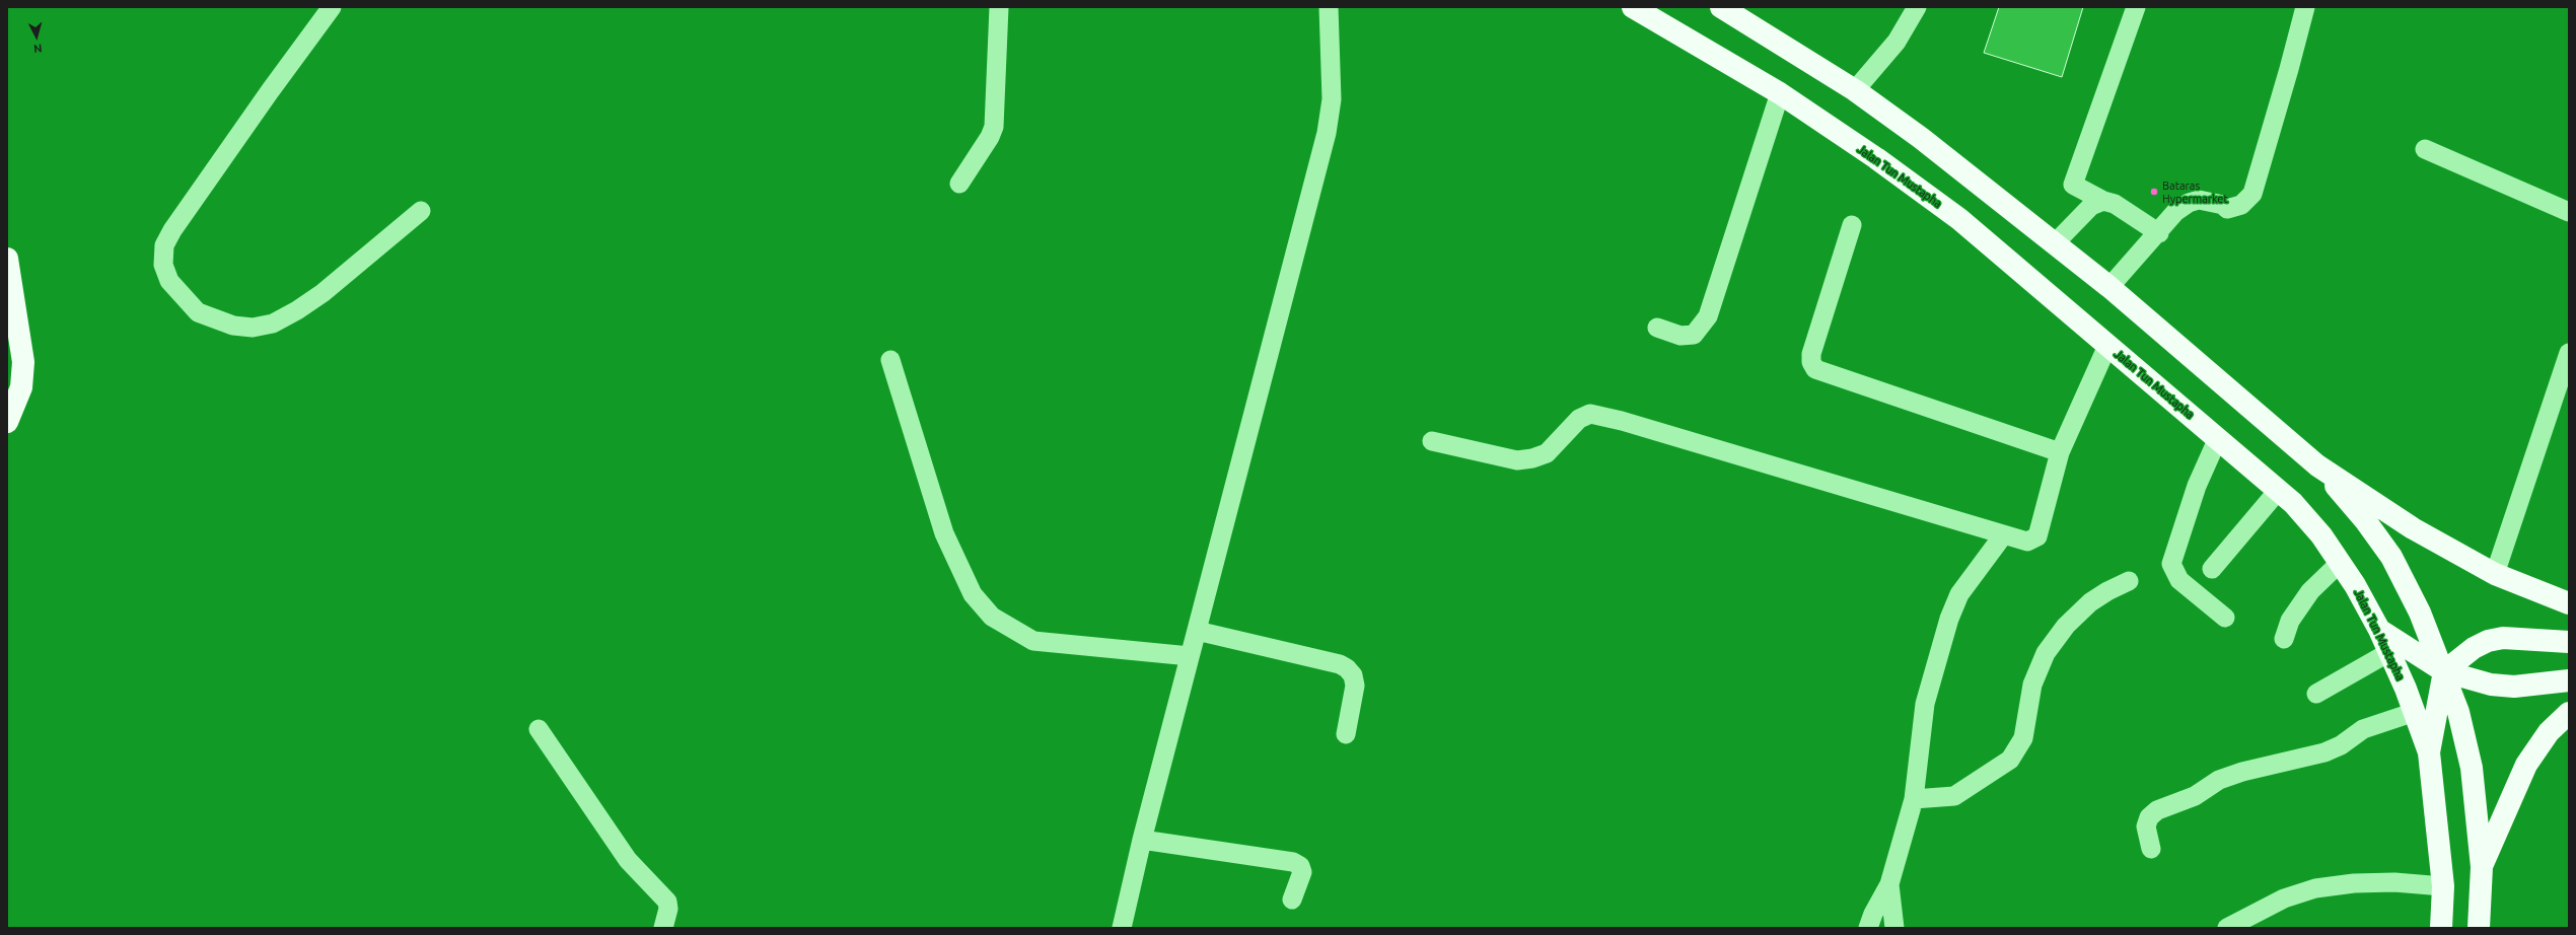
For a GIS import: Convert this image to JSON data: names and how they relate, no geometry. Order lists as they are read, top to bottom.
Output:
{
  "streets": {
    "main road": ["Jalan Tun Mustapha"]
  },
  "places": ["Bataras Hypermarket"],
  "north": "bottom"
}
